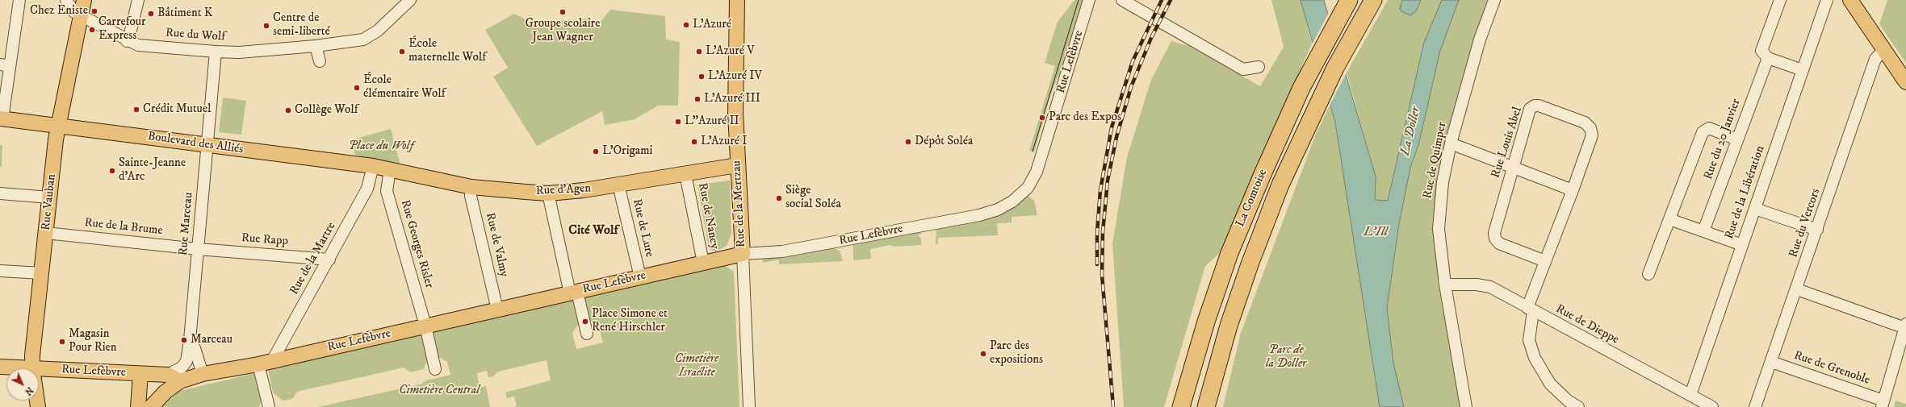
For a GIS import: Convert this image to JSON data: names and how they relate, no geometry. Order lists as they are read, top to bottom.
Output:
{
  "streets": {
    "highway": ["La Comtoise"],
    "main road": [
      "Rue Lefèbvre",
      "Boulevard des Alliés",
      "Rue d'Agen",
      "Rue Vauban",
      "Rue de la Mertzau"
    ],
    "street": [
      "Rue du Wolf",
      "Rue du 20 Janvier",
      "Rue Louis Abel",
      "Rue de Quimper",
      "Rue de la Libération",
      "Rue de Nancy",
      "Rue du Vercors",
      "Rue Marceau",
      "Rue de la Brume",
      "Rue de Lure",
      "Rue Rapp",
      "Rue Georges Risler",
      "Rue de Valmy",
      "Rue de la Martre",
      "Rue de Dieppe",
      "Rue de Grenoble"
    ]
  },
  "crossings": [
    ["Rue du Wolf", "Rue Vauban"],
    ["Rue du Wolf", "Rue Marceau"],
    ["Rue Lefèbvre", "Rue Vauban"],
    ["Rue Lefèbvre", "Rue de la Mertzau"],
    ["Rue Lefèbvre", "Rue de Nancy"],
    ["Rue Lefèbvre", "Rue Marceau"],
    ["Rue Lefèbvre", "Rue de Lure"],
    ["Rue Lefèbvre", "Rue Georges Risler"],
    ["Rue Lefèbvre", "Rue de Valmy"],
    ["Rue Lefèbvre", "Rue de la Martre"],
    ["Boulevard des Alliés", "Rue d'Agen"],
    ["Boulevard des Alliés", "Rue Vauban"],
    ["Boulevard des Alliés", "Rue Marceau"],
    ["Boulevard des Alliés", "Rue Georges Risler"],
    ["Boulevard des Alliés", "Rue de la Martre"],
    ["Rue de Quimper", "Rue de Dieppe"],
    ["Rue d'Agen", "Rue de la Mertzau"],
    ["Rue d'Agen", "Rue de Nancy"],
    ["Rue d'Agen", "Rue de Lure"],
    ["Rue d'Agen", "Rue Georges Risler"],
    ["Rue d'Agen", "Rue de Valmy"],
    ["Rue de la Libération", "Rue de Dieppe"],
    ["Rue Vauban", "Rue de la Brume"],
    ["Rue du Vercors", "Rue de Grenoble"],
    ["Rue Marceau", "Rue de la Brume"],
    ["Rue Marceau", "Rue Rapp"],
    ["Rue de la Brume", "Rue Rapp"],
    ["Rue Rapp", "Rue de la Martre"]
  ],
  "districts": ["Cité Wolf"],
  "water": ["La Doller", "L'Ill"],
  "parks": [
    "Place du Wolf",
    "Parc de la Doller",
    "Cimetière Israélite",
    "Cimetière Central"
  ],
  "places": [
    "Chez Eniste",
    "Groupe scolaire Jean Wagner",
    "Bâtiment K",
    "L'Azuré",
    "Centre de semi-liberté",
    "Carrefour Express",
    "École maternelle Wolf",
    "L'Azuré V",
    "L'Azuré IV",
    "École élémentaire Wolf",
    "L'Azuré III",
    "Crédit Mutuel",
    "Collège Wolf",
    "Parc des Expos",
    "L\"Azuré II",
    "L'Azuré I",
    "Dépôt Soléa",
    "L'Origami",
    "Sainte-Jeanne d'Arc",
    "Siège social Soléa",
    "Place Simone et René Hirschler",
    "Marceau",
    "Magasin Pour Rien",
    "Parc des expositions"
  ],
  "north": "bottom right"
}
